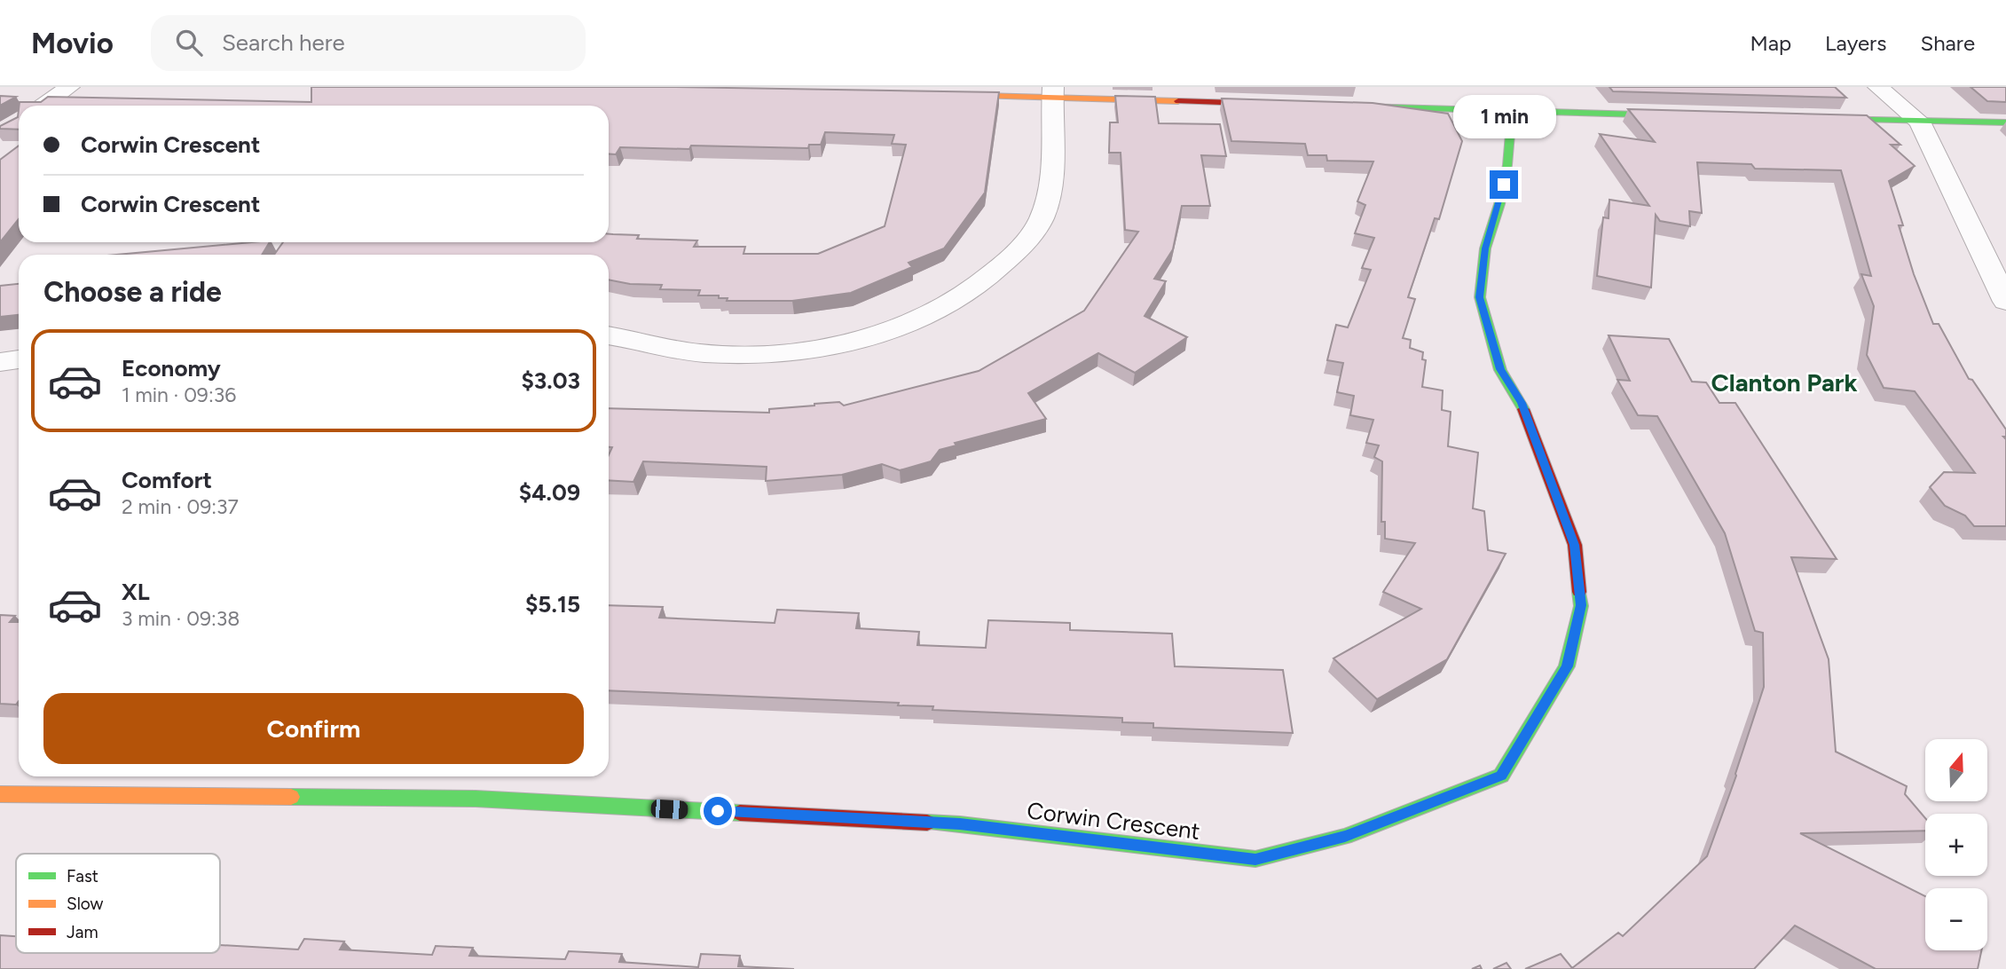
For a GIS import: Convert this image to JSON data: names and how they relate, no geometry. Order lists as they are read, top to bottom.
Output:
{
  "streets": {
    "street": ["Corwin Crescent"]
  },
  "districts": ["Clanton Park"],
  "legend": ["Fast", "Slow", "Jam"],
  "north": "top",
  "page": {
    "header": "Movio",
    "search": "Search here",
    "nav": ["Map", "Layers", "Share"],
    "bubble": "1 min",
    "banner": ["Corwin Crescent", "Corwin Crescent"],
    "heading": "Choose a ride",
    "list": [
      {
        "name": "Economy",
        "note": "1 min · 09:36",
        "value": "$3.03"
      },
      {
        "name": "Comfort",
        "note": "2 min · 09:37",
        "value": "$4.09"
      },
      {
        "name": "XL",
        "note": "3 min · 09:38",
        "value": "$5.15"
      }
    ],
    "buttons": "Confirm",
    "map_buttons": ["+", "−"]
  }
}
